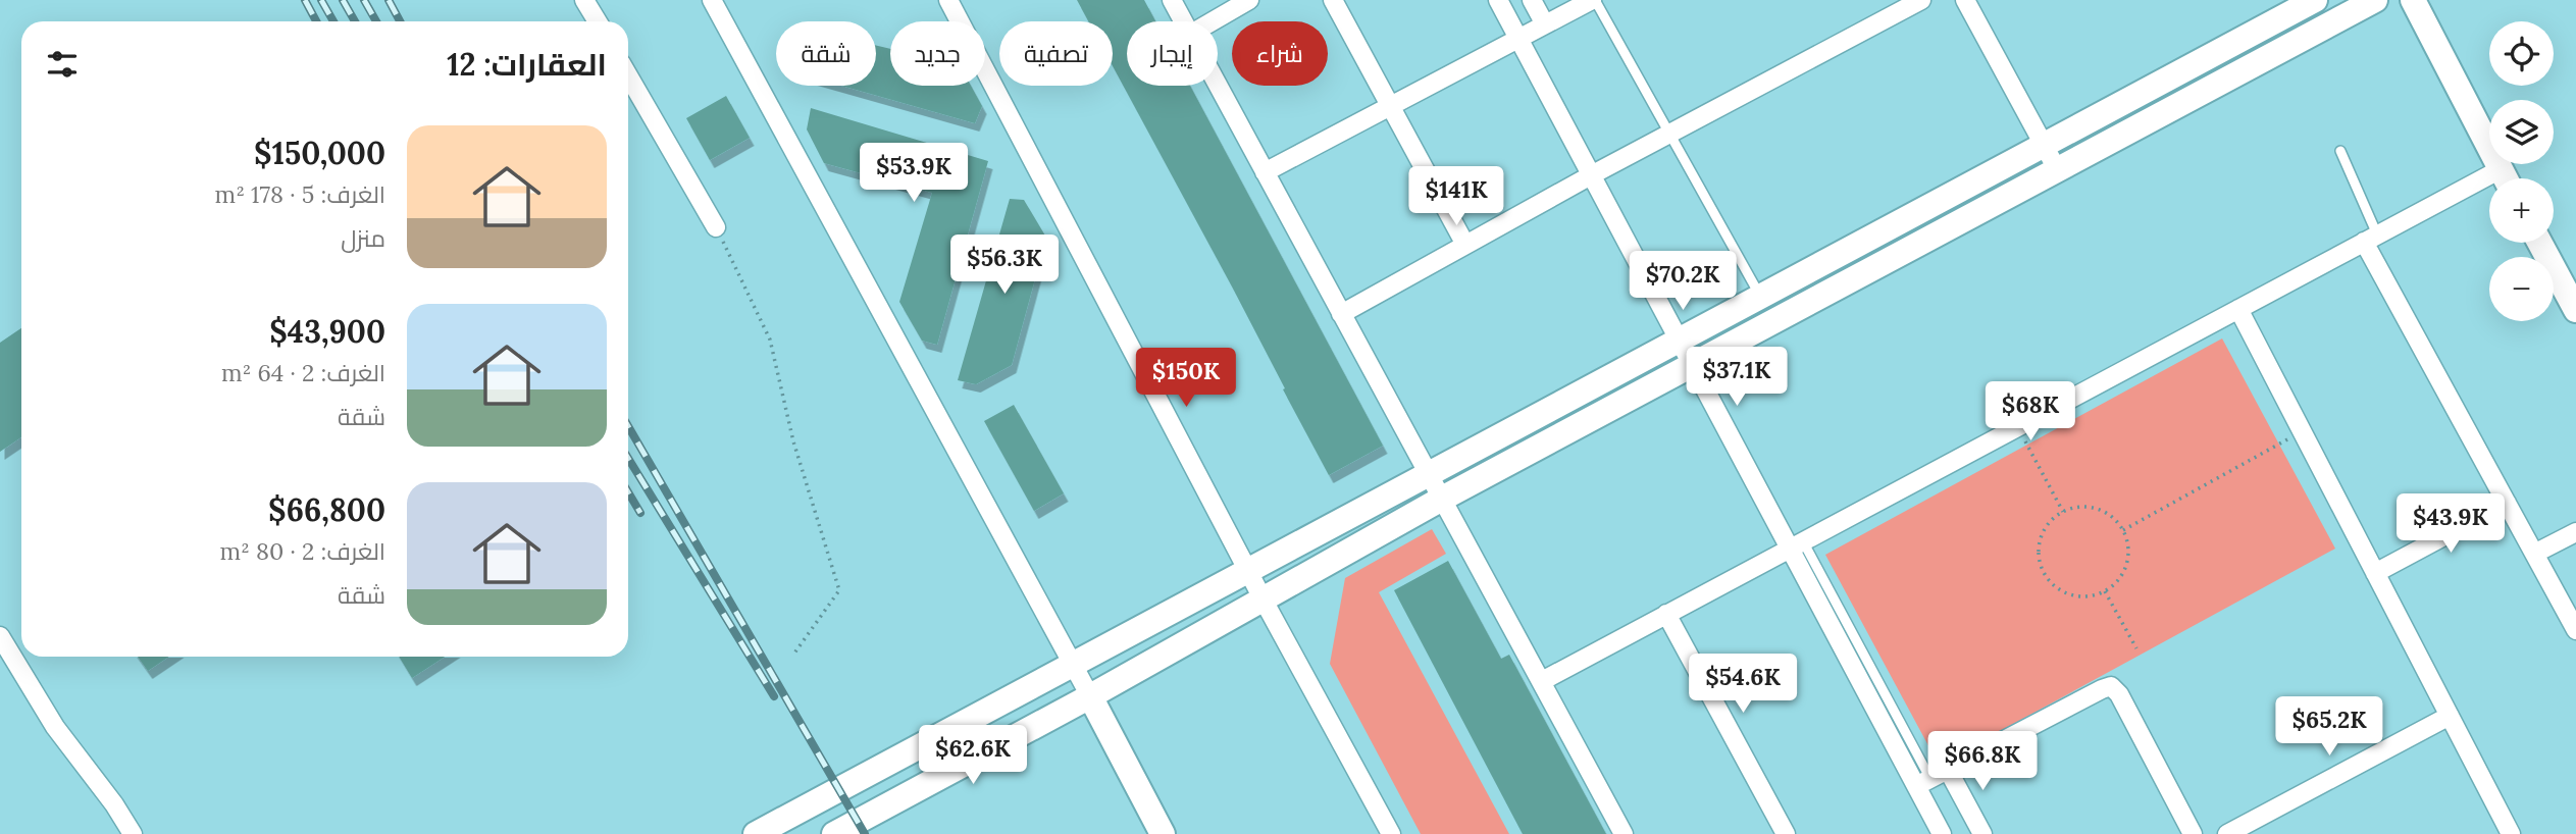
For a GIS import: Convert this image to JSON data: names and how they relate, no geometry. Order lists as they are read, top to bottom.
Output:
{
  "page": {
    "map_buttons": ["+", "−"],
    "chip": [
      "شراء",
      "إيجار",
      "تصفية",
      "جديد",
      "شقة"
    ],
    "heading": "العقارات: 12",
    "list": [
      {
        "name": "$150,000",
        "note": "الغرف: 5 · 178 m² · منزل"
      },
      {
        "name": "$43,900",
        "note": "الغرف: 2 · 64 m² · شقة"
      },
      {
        "name": "$66,800",
        "note": "الغرف: 2 · 80 m² · شقة"
      }
    ],
    "price": [
      "$53.9K",
      "$141K",
      "$56.3K",
      "$70.2K",
      "$37.1K",
      "$150K",
      "$68K",
      "$43.9K",
      "$54.6K",
      "$65.2K",
      "$62.6K",
      "$66.8K"
    ]
  }
}
